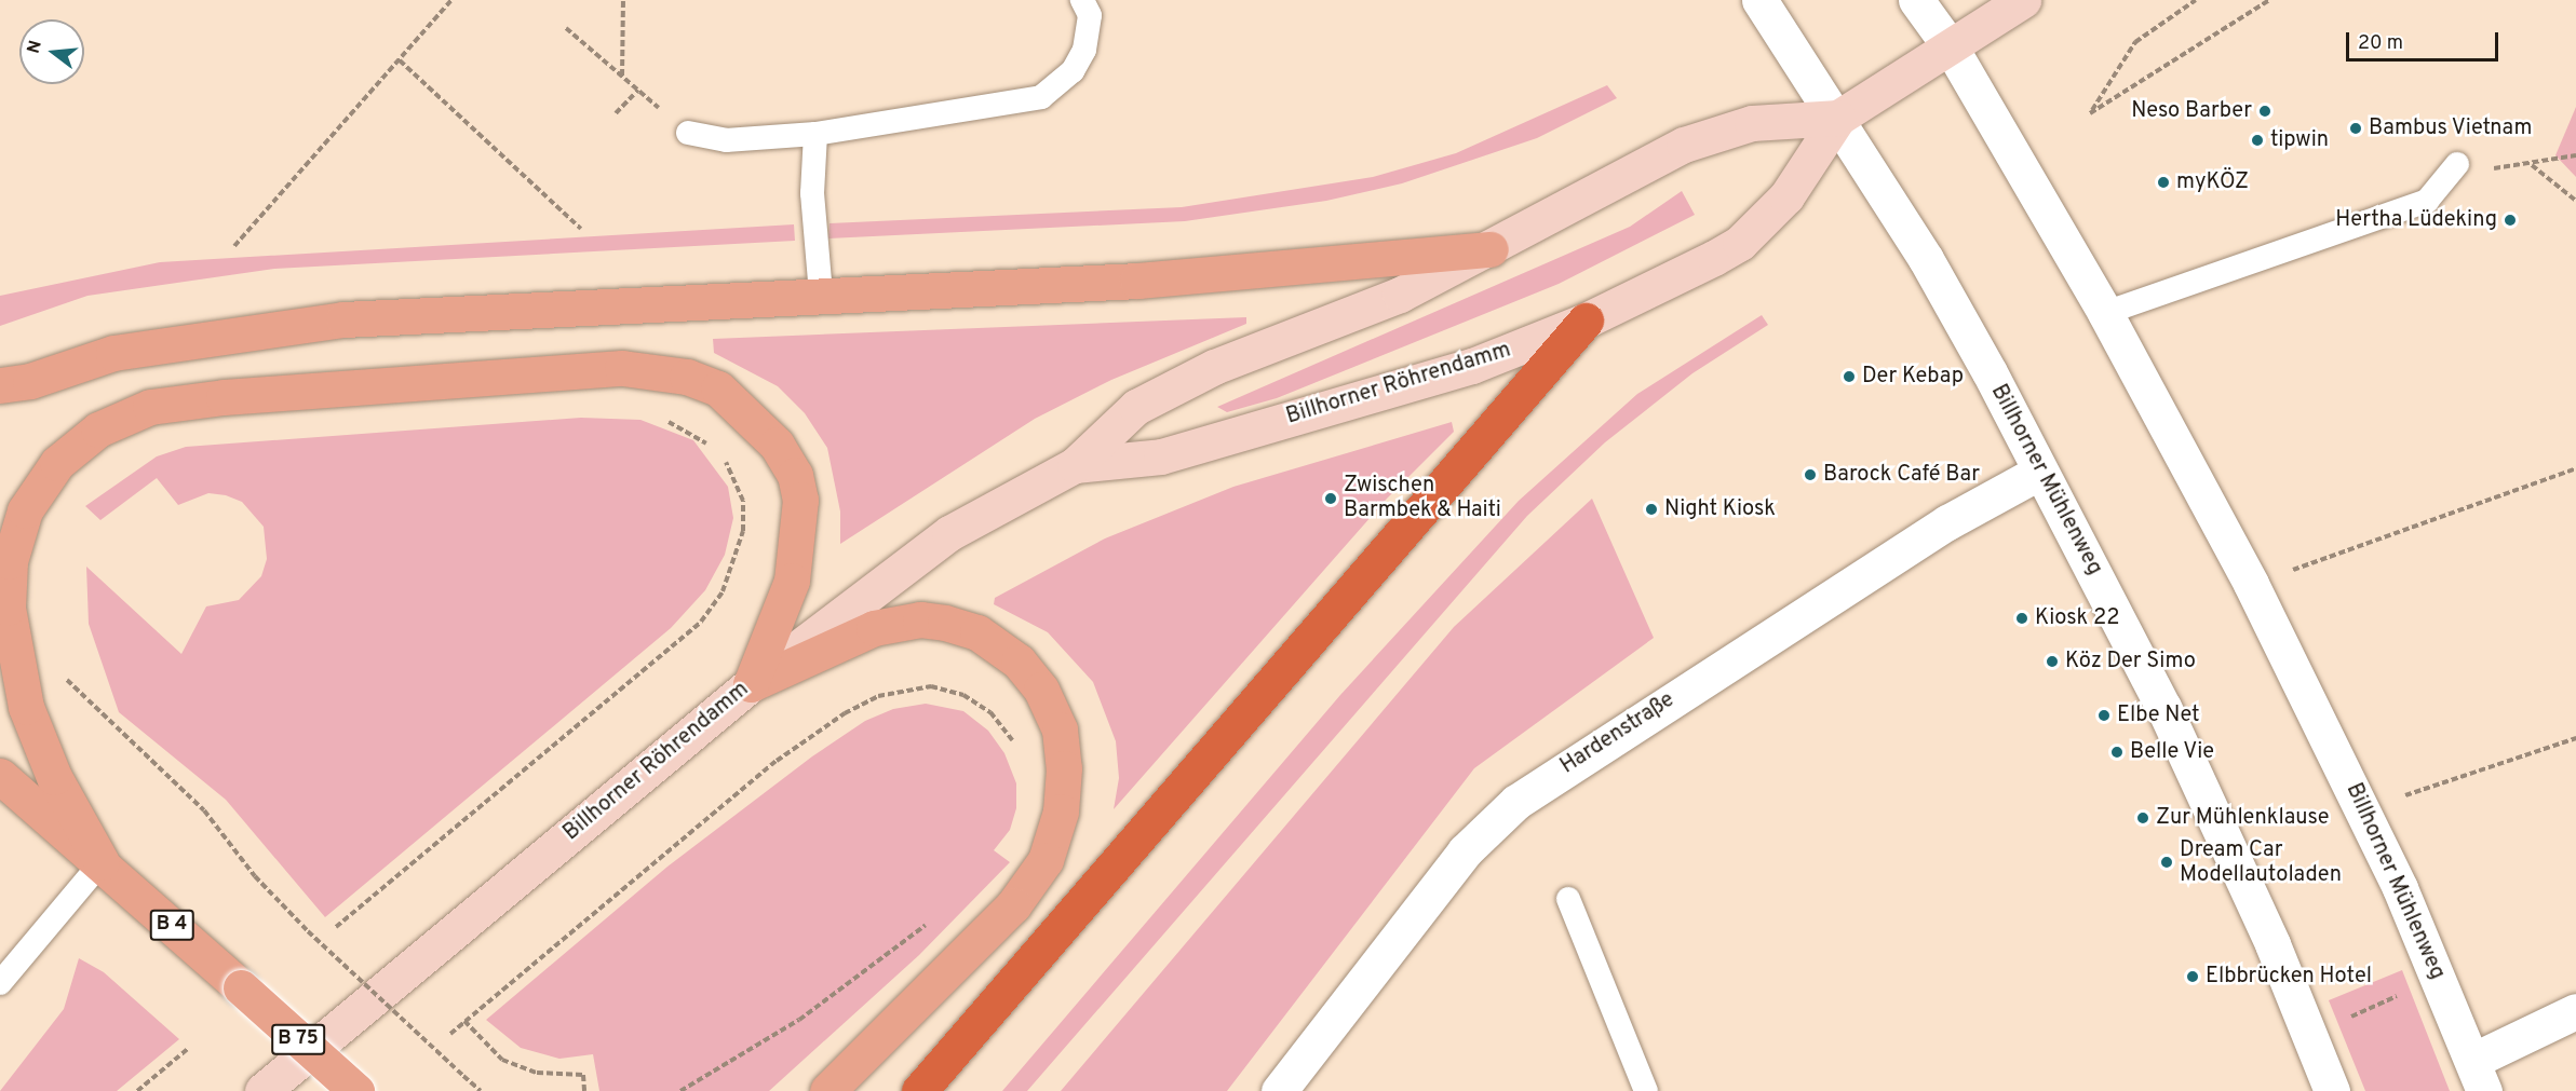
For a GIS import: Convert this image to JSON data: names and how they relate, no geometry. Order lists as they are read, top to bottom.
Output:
{
  "streets": {
    "main road": ["B 4", "B 75"],
    "street": ["Billhorner Röhrendamm", "Billhorner Mühlenweg", "Hardenstraße"]
  },
  "crossings": [
    ["Billhorner Röhrendamm", "Billhorner Mühlenweg"],
    ["Billhorner Mühlenweg", "Hardenstraße"],
    ["B 4", "B 75"]
  ],
  "places": [
    "Neso Barber",
    "Bambus Vietnam",
    "tipwin",
    "myKÖZ",
    "Hertha Lüdeking",
    "Der Kebap",
    "Barock Café Bar",
    "Zwischen Barmbek & Haiti",
    "Night Kiosk",
    "Kiosk 22",
    "Köz Der Simo",
    "Elbe Net",
    "Belle Vie",
    "Zur Mühlenklause",
    "Dream Car Modellautoladen",
    "Elbbrücken Hotel"
  ],
  "scale_bar": "20 m",
  "north": "left"
}
